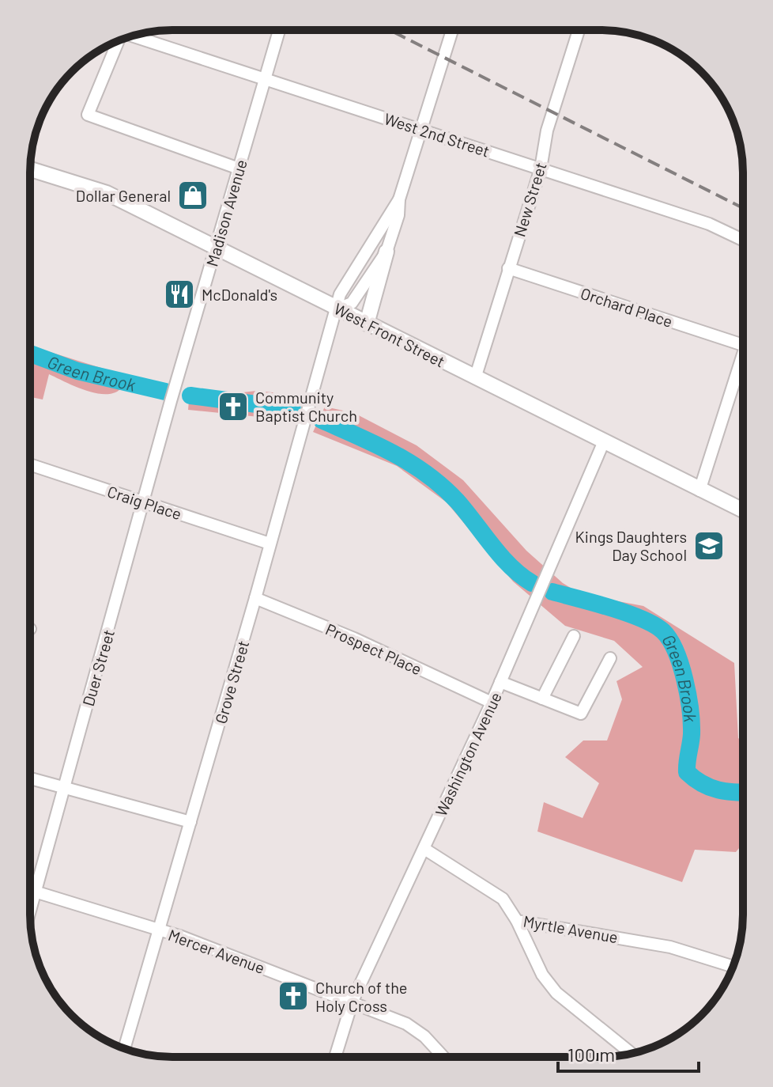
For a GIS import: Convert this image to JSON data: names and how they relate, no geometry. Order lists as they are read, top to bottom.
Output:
{
  "streets": {
    "street": [
      "West 2nd Street",
      "New Street",
      "Madison Avenue",
      "Orchard Place",
      "West Front Street",
      "Craig Place",
      "Prospect Place",
      "Duer Street",
      "Grove Street",
      "Washington Avenue",
      "Myrtle Avenue",
      "Mercer Avenue"
    ]
  },
  "crossings": [
    ["West 2nd Street", "New Street"],
    ["West 2nd Street", "Madison Avenue"],
    ["New Street", "Orchard Place"],
    ["New Street", "West Front Street"],
    ["Madison Avenue", "West Front Street"],
    ["Madison Avenue", "Duer Street"],
    ["West Front Street", "Grove Street"],
    ["West Front Street", "Washington Avenue"],
    ["Craig Place", "Duer Street"],
    ["Craig Place", "Grove Street"],
    ["Prospect Place", "Grove Street"],
    ["Prospect Place", "Washington Avenue"],
    ["Duer Street", "Mercer Avenue"],
    ["Grove Street", "Mercer Avenue"],
    ["Washington Avenue", "Myrtle Avenue"],
    ["Washington Avenue", "Mercer Avenue"]
  ],
  "water": ["Green Brook"],
  "places": {
    "shop": ["Dollar General"],
    "restaurant": ["McDonald's"],
    "church": ["Community Baptist Church", "Church of the Holy Cross"],
    "school or university": ["Kings Daughters Day School"]
  },
  "scale_bar": "100 m"
}
